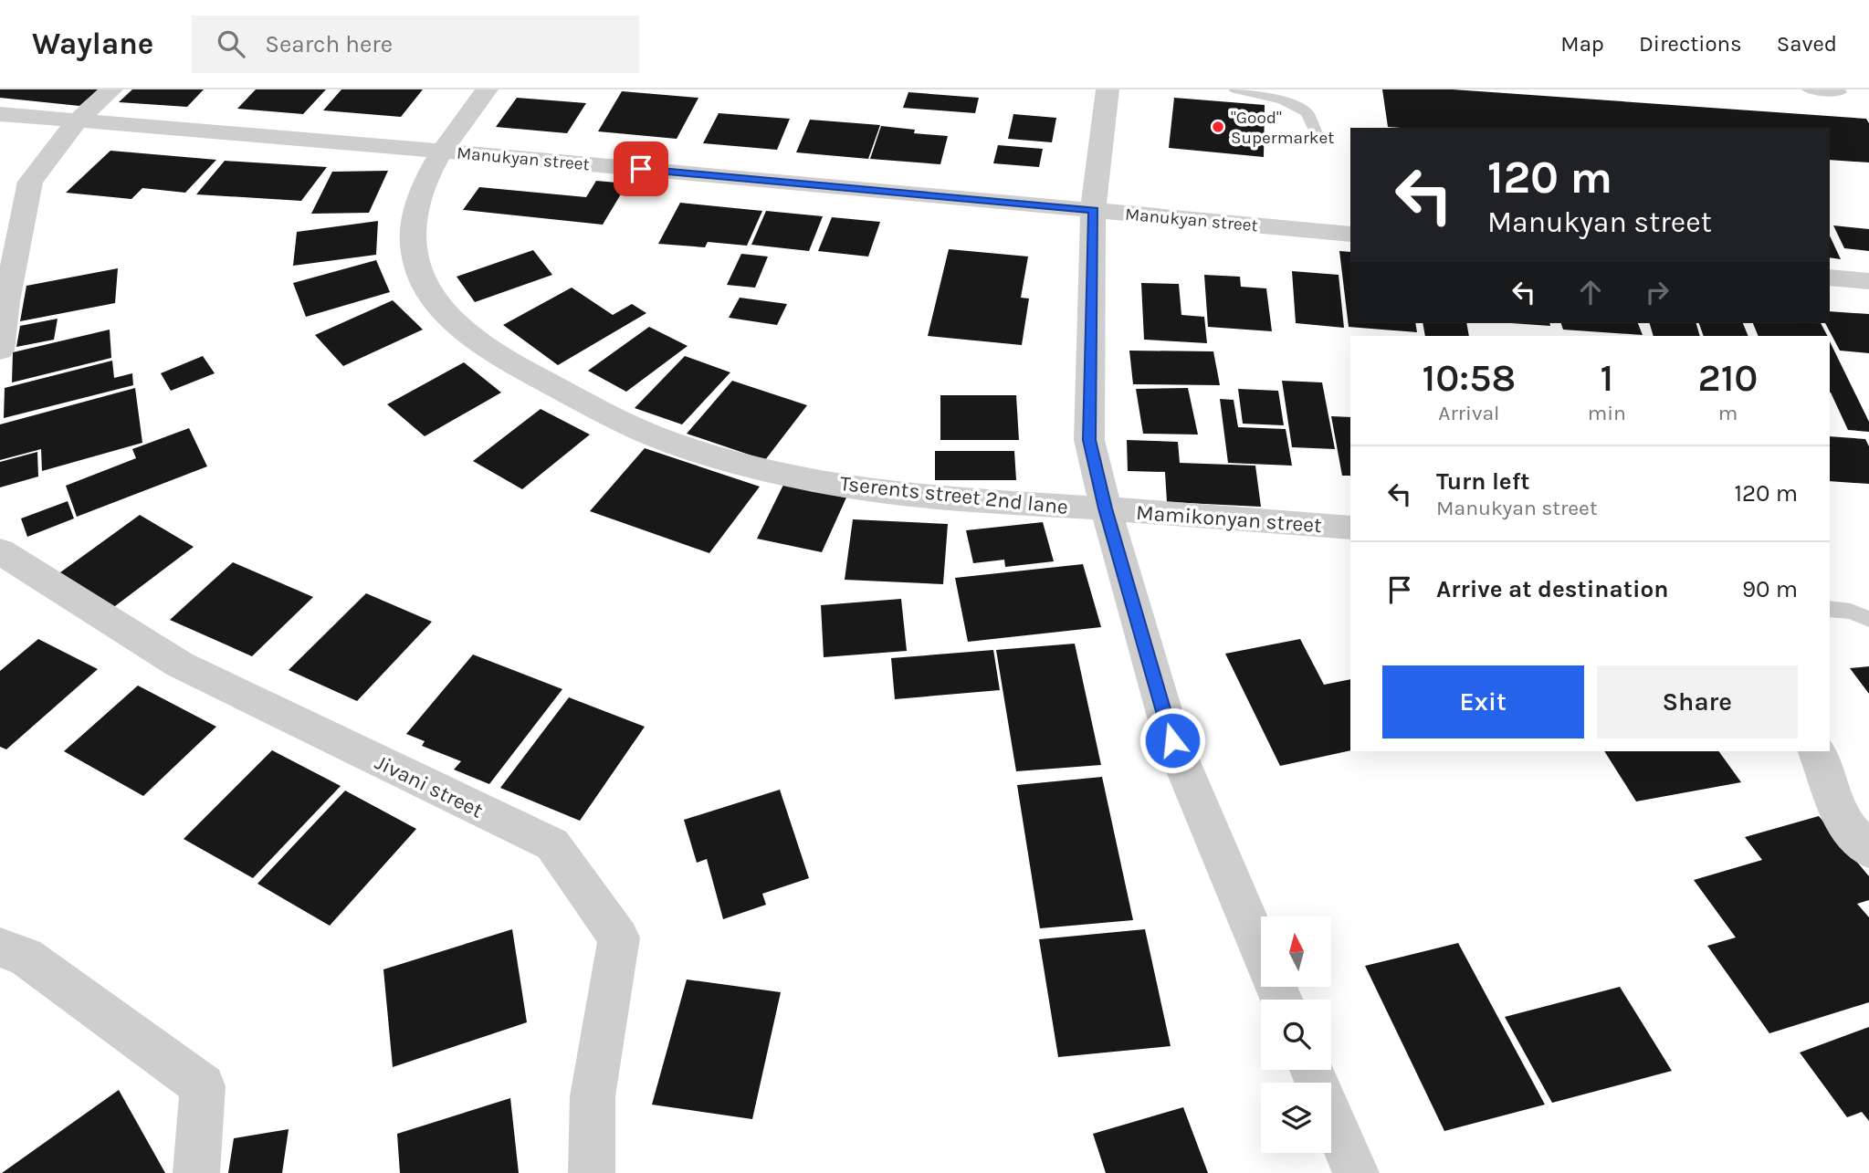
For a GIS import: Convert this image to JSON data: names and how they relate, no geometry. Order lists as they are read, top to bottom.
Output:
{
  "streets": {
    "street": [
      "Manukyan street",
      "Tserents street 2nd lane",
      "Mamikonyan street",
      "Jivani street"
    ]
  },
  "crossings": [
    ["Manukyan street", "Tserents street 2nd lane"],
    ["Tserents street 2nd lane", "Mamikonyan street"]
  ],
  "places": ["\"Good\" Supermarket"],
  "north": "top",
  "page": {
    "header": "Waylane",
    "search": "Search here",
    "nav": ["Map", "Directions", "Saved"],
    "turn": ["120 m", "Manukyan street"],
    "eta": [
      "10:58",
      "Arrival",
      "1",
      "min",
      "210",
      "m"
    ],
    "list": [
      {
        "name": "Turn left",
        "note": "Manukyan street",
        "value": "120 m"
      },
      {
        "name": "Arrive at destination",
        "value": "90 m"
      }
    ],
    "buttons": ["Exit", "Share"]
  }
}
